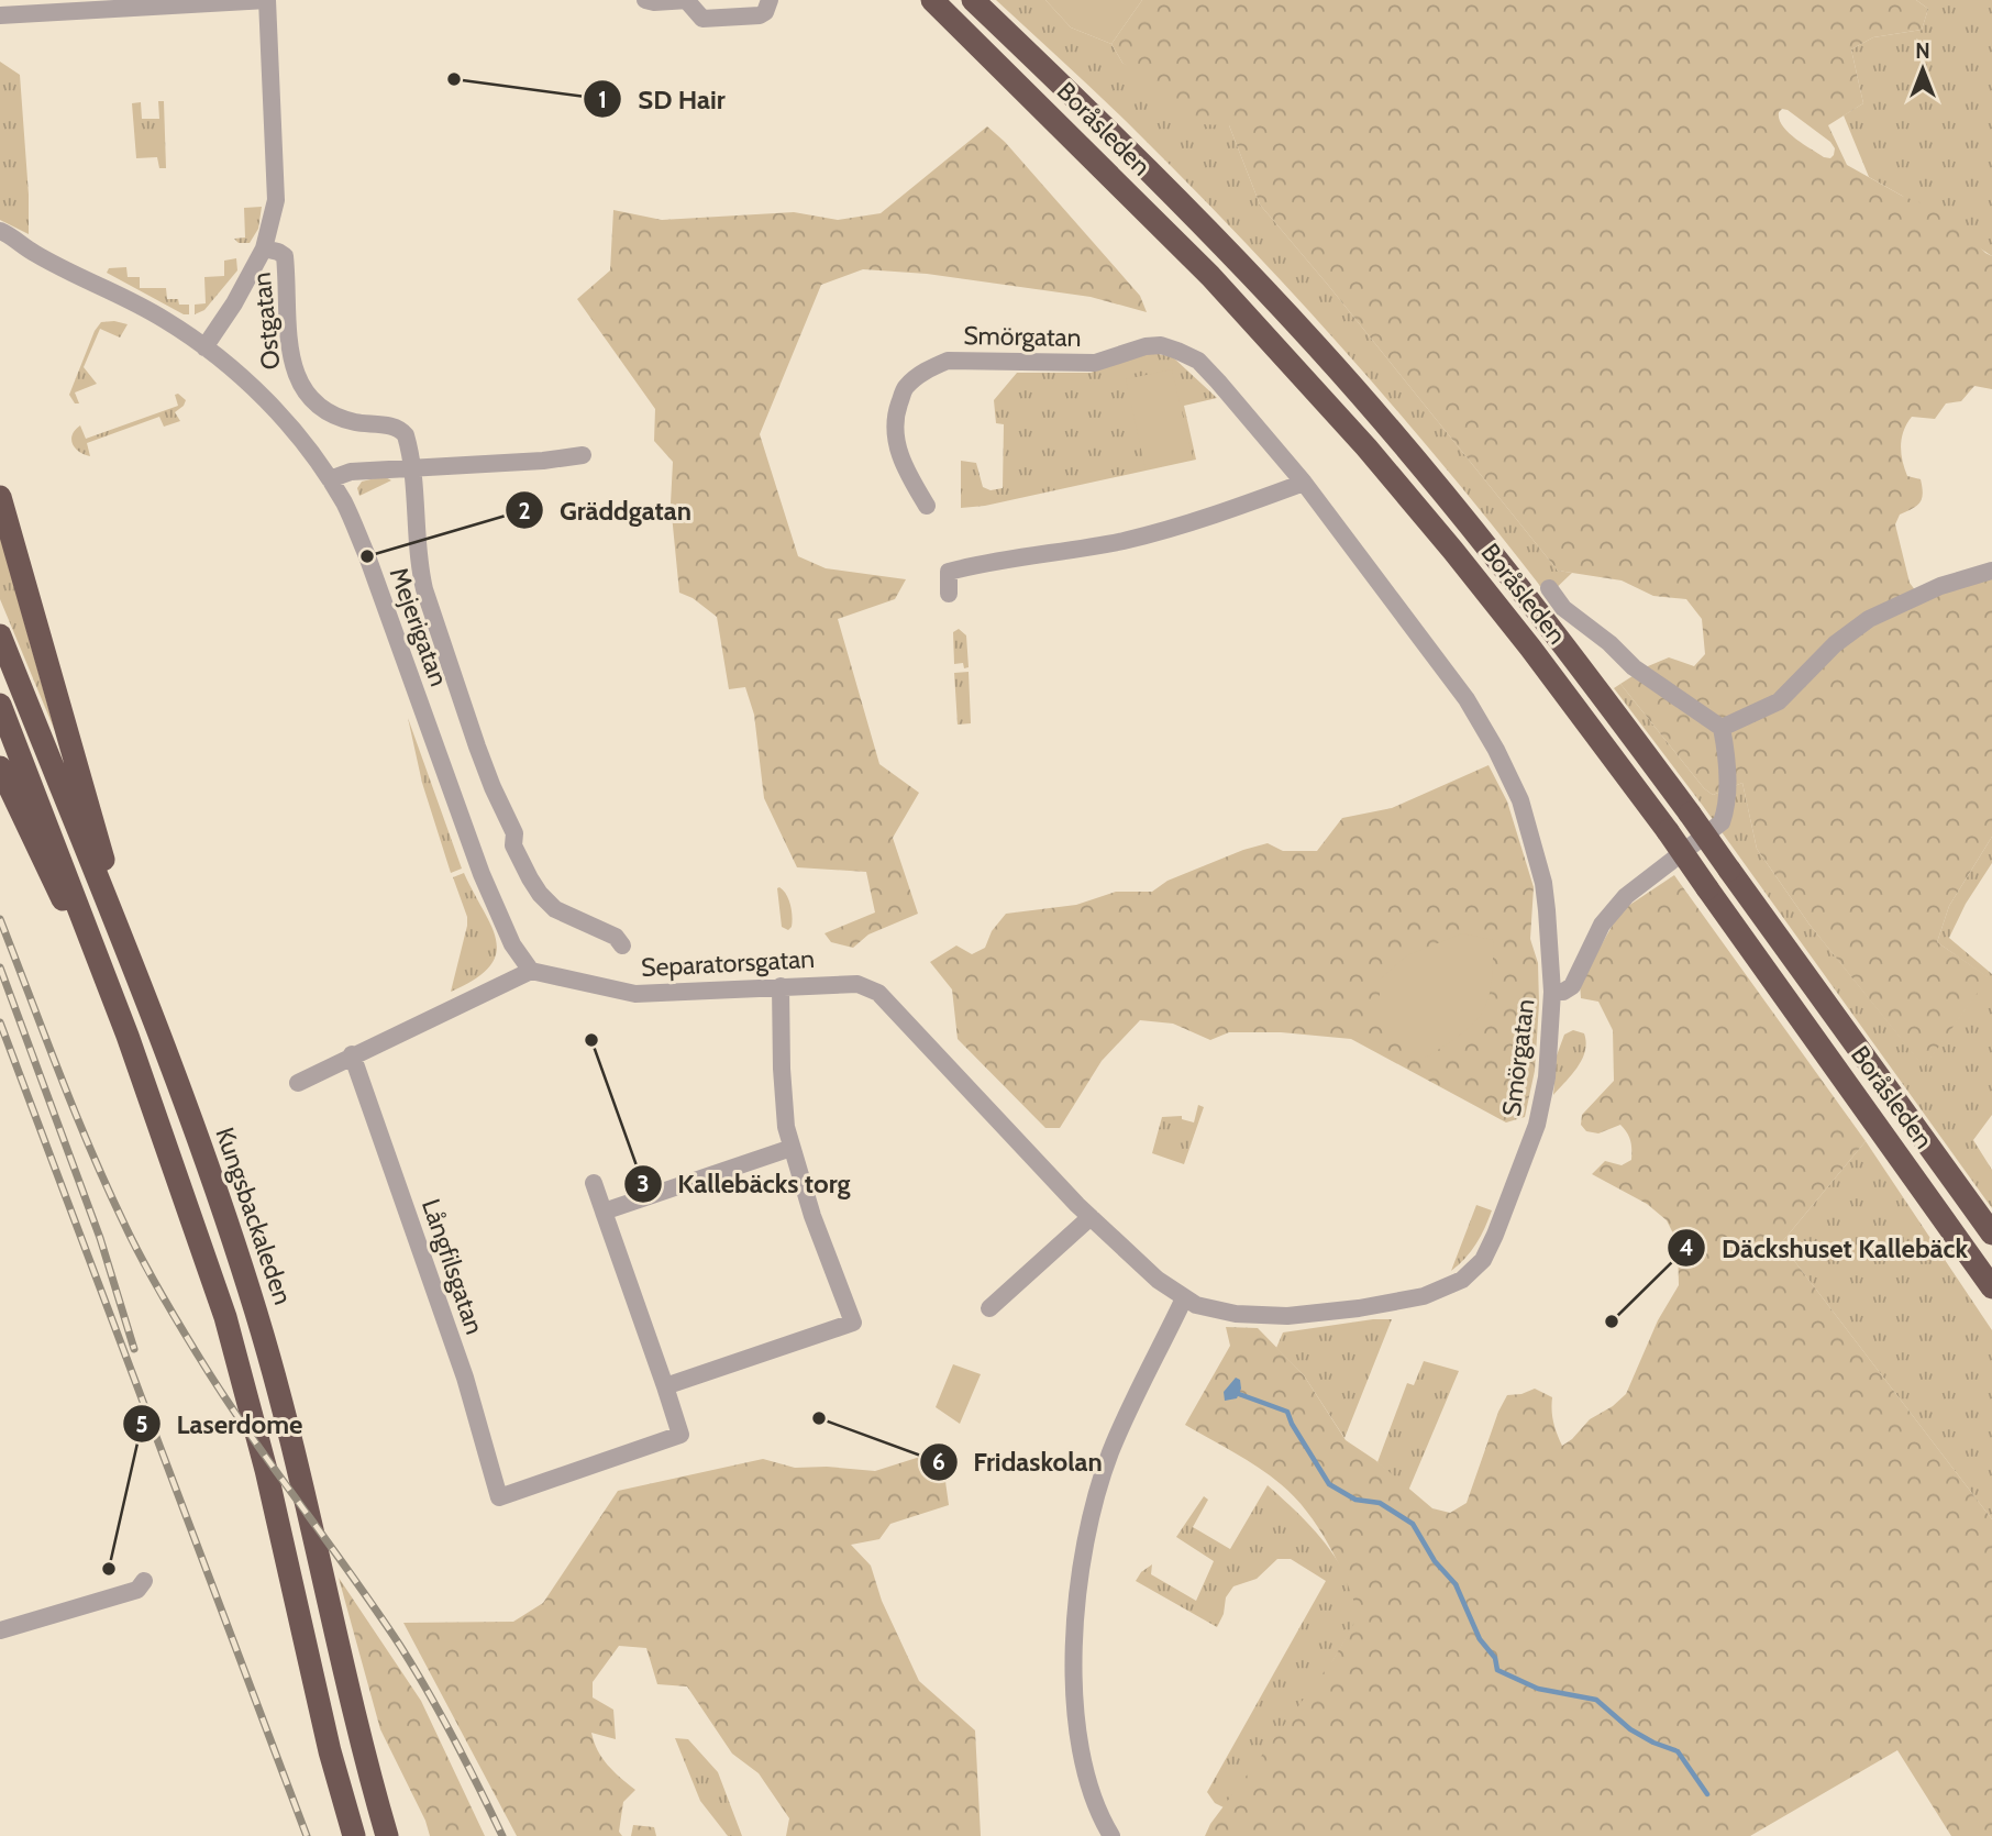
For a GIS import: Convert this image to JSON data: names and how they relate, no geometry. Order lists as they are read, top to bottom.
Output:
{
  "streets": {
    "highway": ["Boråsleden", "Kungsbackaleden"],
    "street": [
      "Ostgatan",
      "Smörgatan",
      "Mejerigatan",
      "Separatorsgatan",
      "Långfilsgatan"
    ]
  },
  "crossings": [
    ["Ostgatan", "Mejerigatan"],
    ["Smörgatan", "Separatorsgatan"],
    ["Mejerigatan", "Separatorsgatan"]
  ],
  "places": [
    "SD Hair",
    "Gräddgatan",
    "Kallebäcks torg",
    "Däckshuset Kallebäck",
    "Fridaskolan",
    "Laserdome"
  ],
  "north": "top"
}
